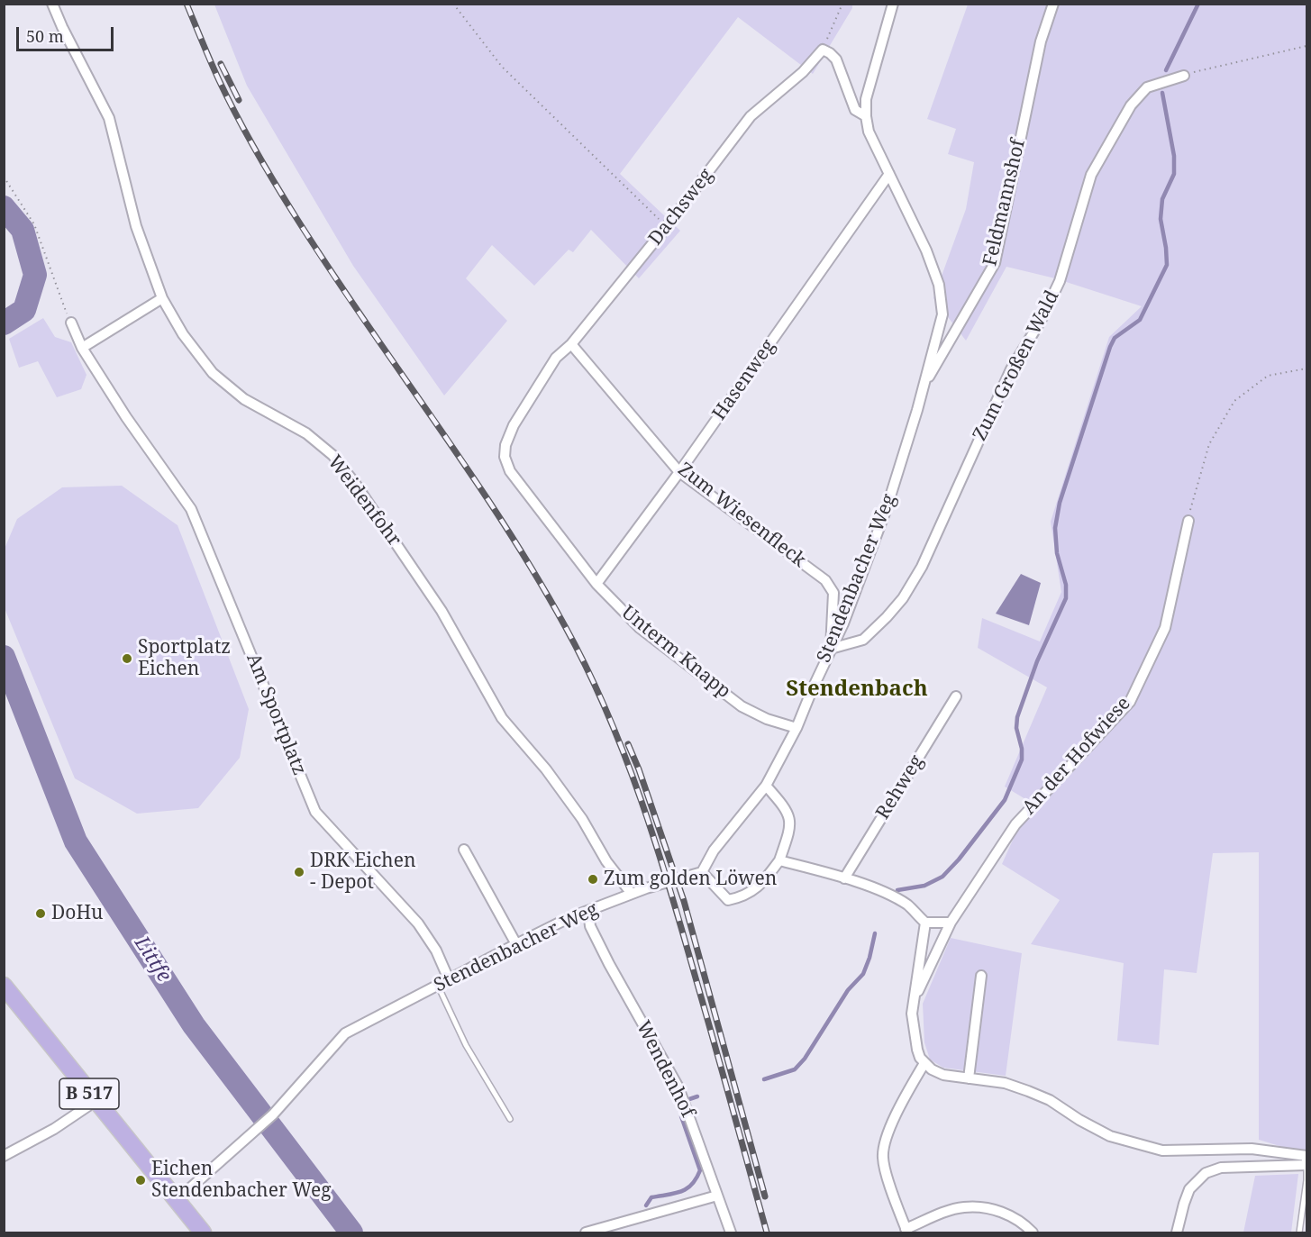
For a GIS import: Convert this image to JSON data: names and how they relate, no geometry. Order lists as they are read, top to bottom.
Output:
{
  "streets": {
    "main road": ["B 517"],
    "street": [
      "Feldmannshof",
      "Dachsweg",
      "Zum Großen Wald",
      "Hasenweg",
      "Weidenfohr",
      "Zum Wiesenfleck",
      "Stendenbacher Weg",
      "Unterm Knapp",
      "Am Sportplatz",
      "An der Hofwiese",
      "Rehweg",
      "Wendenhof"
    ]
  },
  "crossings": [
    ["Feldmannshof", "Stendenbacher Weg"],
    ["Dachsweg", "Zum Wiesenfleck"],
    ["Dachsweg", "Unterm Knapp"],
    ["Zum Großen Wald", "Zum Wiesenfleck"],
    ["Zum Großen Wald", "Stendenbacher Weg"],
    ["Hasenweg", "Zum Wiesenfleck"],
    ["Hasenweg", "Stendenbacher Weg"],
    ["Hasenweg", "Unterm Knapp"],
    ["Weidenfohr", "Stendenbacher Weg"],
    ["Zum Wiesenfleck", "Stendenbacher Weg"],
    ["Stendenbacher Weg", "Unterm Knapp"],
    ["Stendenbacher Weg", "Am Sportplatz"],
    ["Stendenbacher Weg", "Wendenhof"],
    ["Stendenbacher Weg", "B 517"]
  ],
  "districts": ["Stendenbach"],
  "water": ["Littfe"],
  "places": [
    "Sportplatz Eichen",
    "DRK Eichen - Depot",
    "Zum golden Löwen",
    "DoHu",
    "Eichen Stendenbacher Weg"
  ],
  "scale_bar": "50 m"
}
